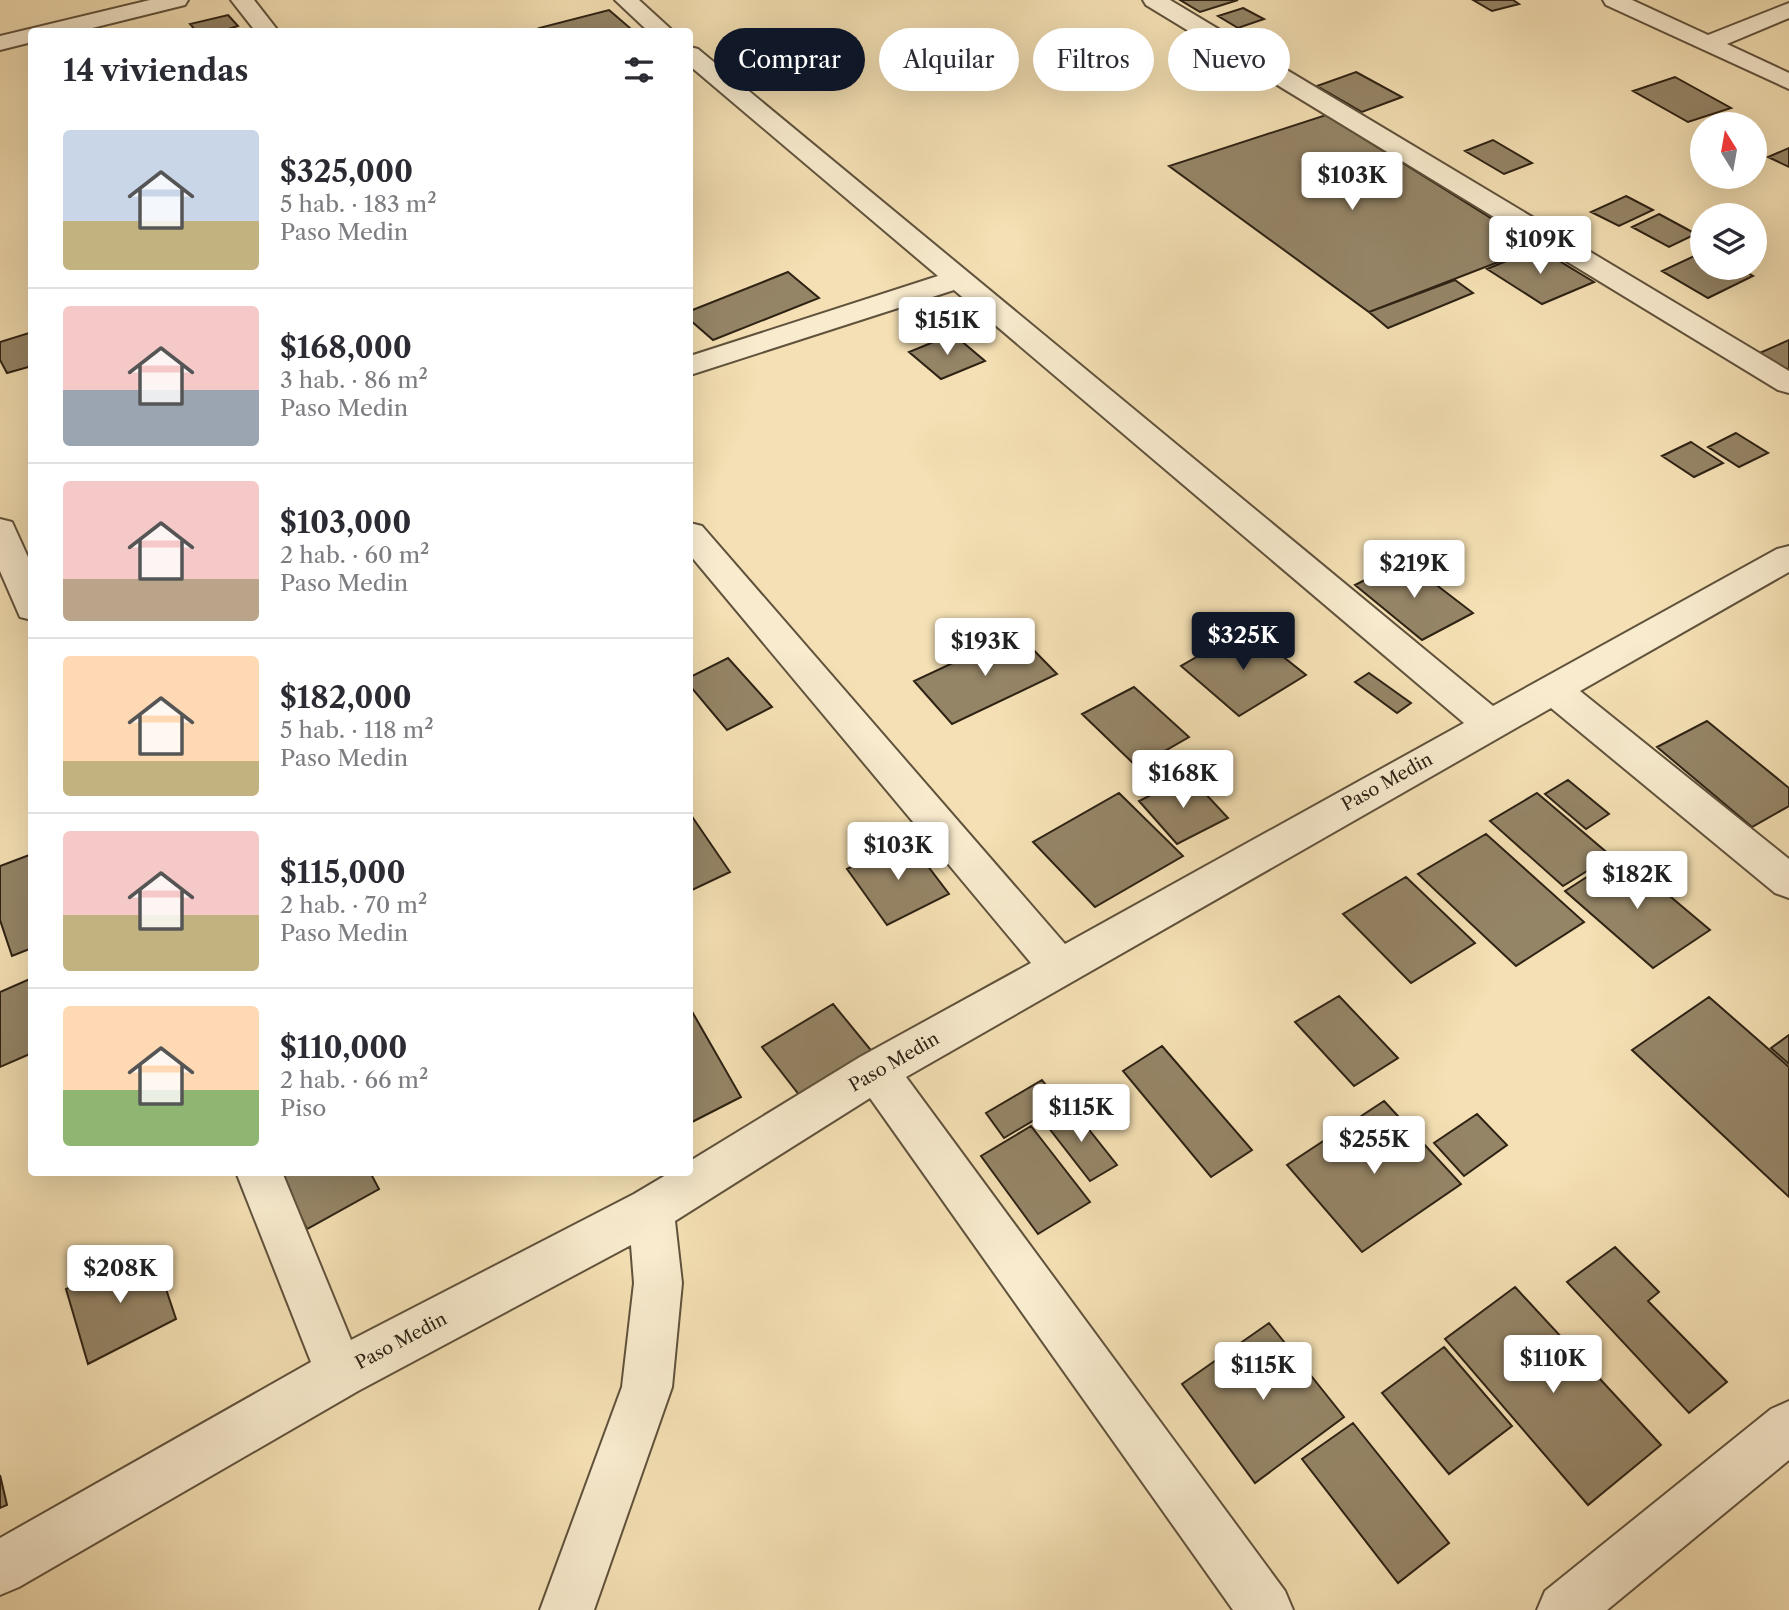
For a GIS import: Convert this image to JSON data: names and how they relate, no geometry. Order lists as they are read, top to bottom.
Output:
{
  "streets": {
    "street": ["Paso Medin"]
  },
  "north": "top",
  "page": {
    "chip": [
      "Comprar",
      "Alquilar",
      "Filtros",
      "Nuevo"
    ],
    "heading": "14 viviendas",
    "list": [
      {
        "name": "$325,000",
        "note": "5 hab. · 183 m² · Paso Medin"
      },
      {
        "name": "$168,000",
        "note": "3 hab. · 86 m² · Paso Medin"
      },
      {
        "name": "$103,000",
        "note": "2 hab. · 60 m² · Paso Medin"
      },
      {
        "name": "$182,000",
        "note": "5 hab. · 118 m² · Paso Medin"
      },
      {
        "name": "$115,000",
        "note": "2 hab. · 70 m² · Paso Medin"
      },
      {
        "name": "$110,000",
        "note": "2 hab. · 66 m² · Piso"
      }
    ],
    "price": [
      "$103K",
      "$109K",
      "$151K",
      "$219K",
      "$325K",
      "$193K",
      "$168K",
      "$103K",
      "$182K",
      "$115K",
      "$255K",
      "$208K",
      "$110K",
      "$115K"
    ]
  }
}
